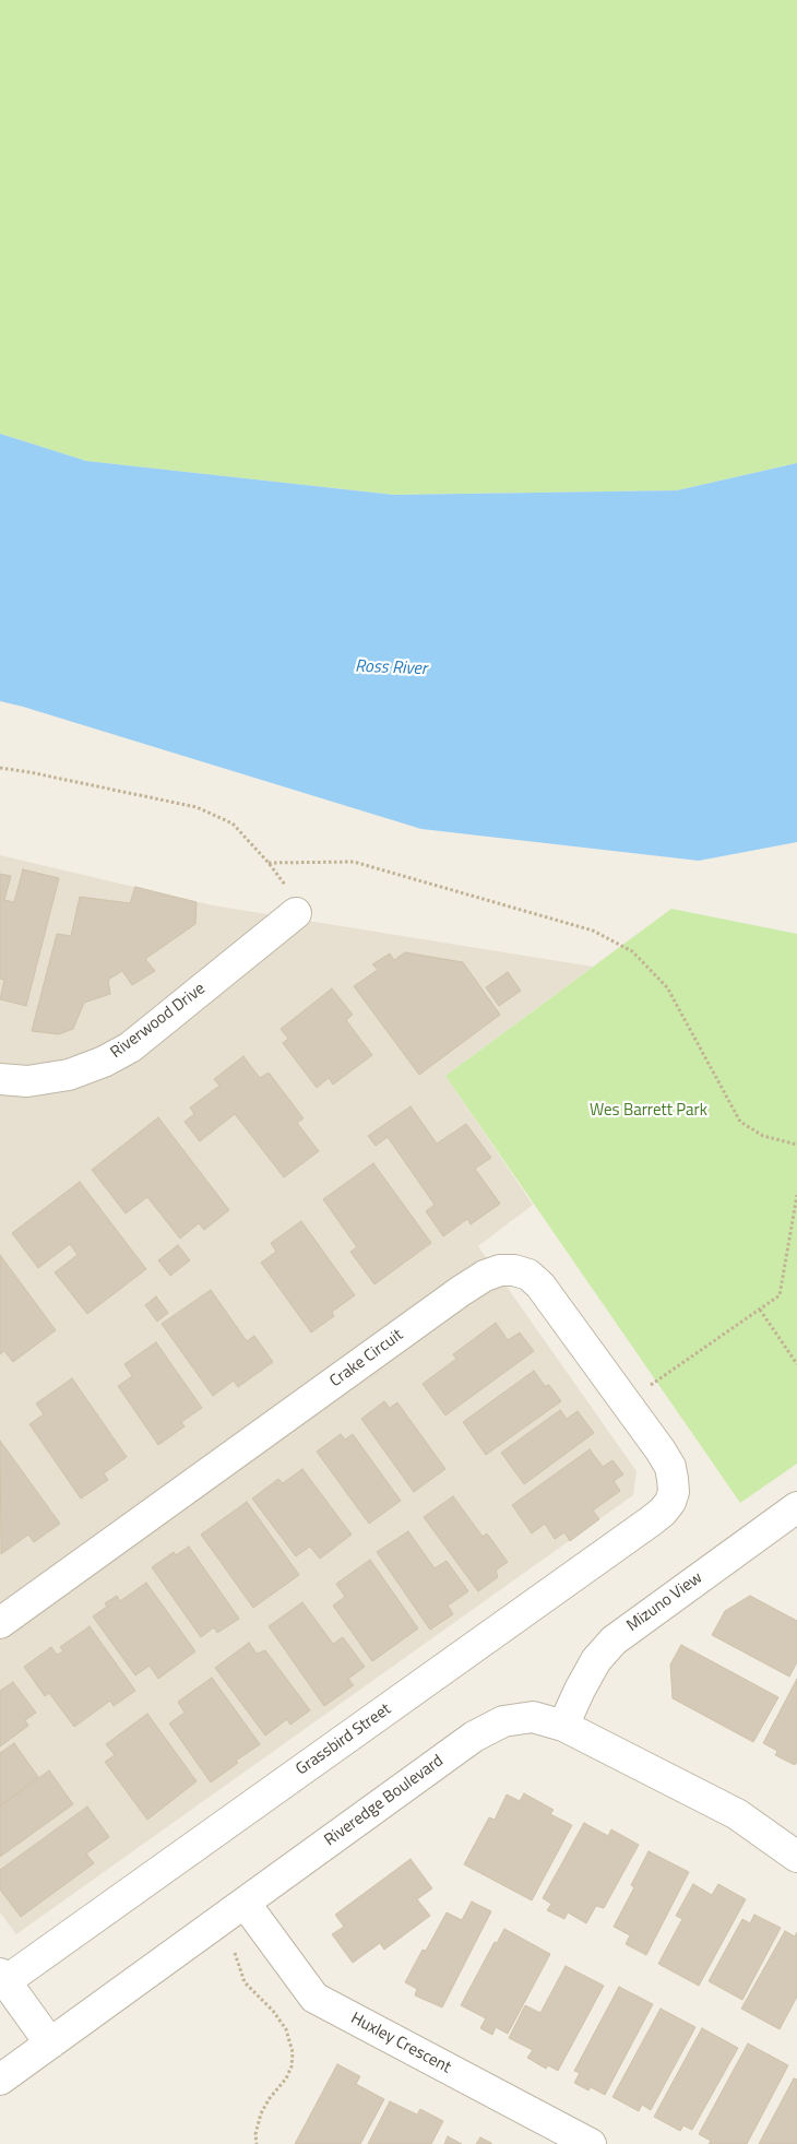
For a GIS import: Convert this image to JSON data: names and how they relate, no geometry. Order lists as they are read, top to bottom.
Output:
{
  "streets": {
    "street": [
      "Riverwood Drive",
      "Crake Circuit",
      "Mizuno View",
      "Grassbird Street",
      "Riveredge Boulevard",
      "Huxley Crescent"
    ]
  },
  "crossings": [
    ["Crake Circuit", "Grassbird Street"],
    ["Mizuno View", "Riveredge Boulevard"],
    ["Riveredge Boulevard", "Huxley Crescent"]
  ],
  "water": ["Ross River"],
  "parks": ["Wes Barrett Park"]
}
